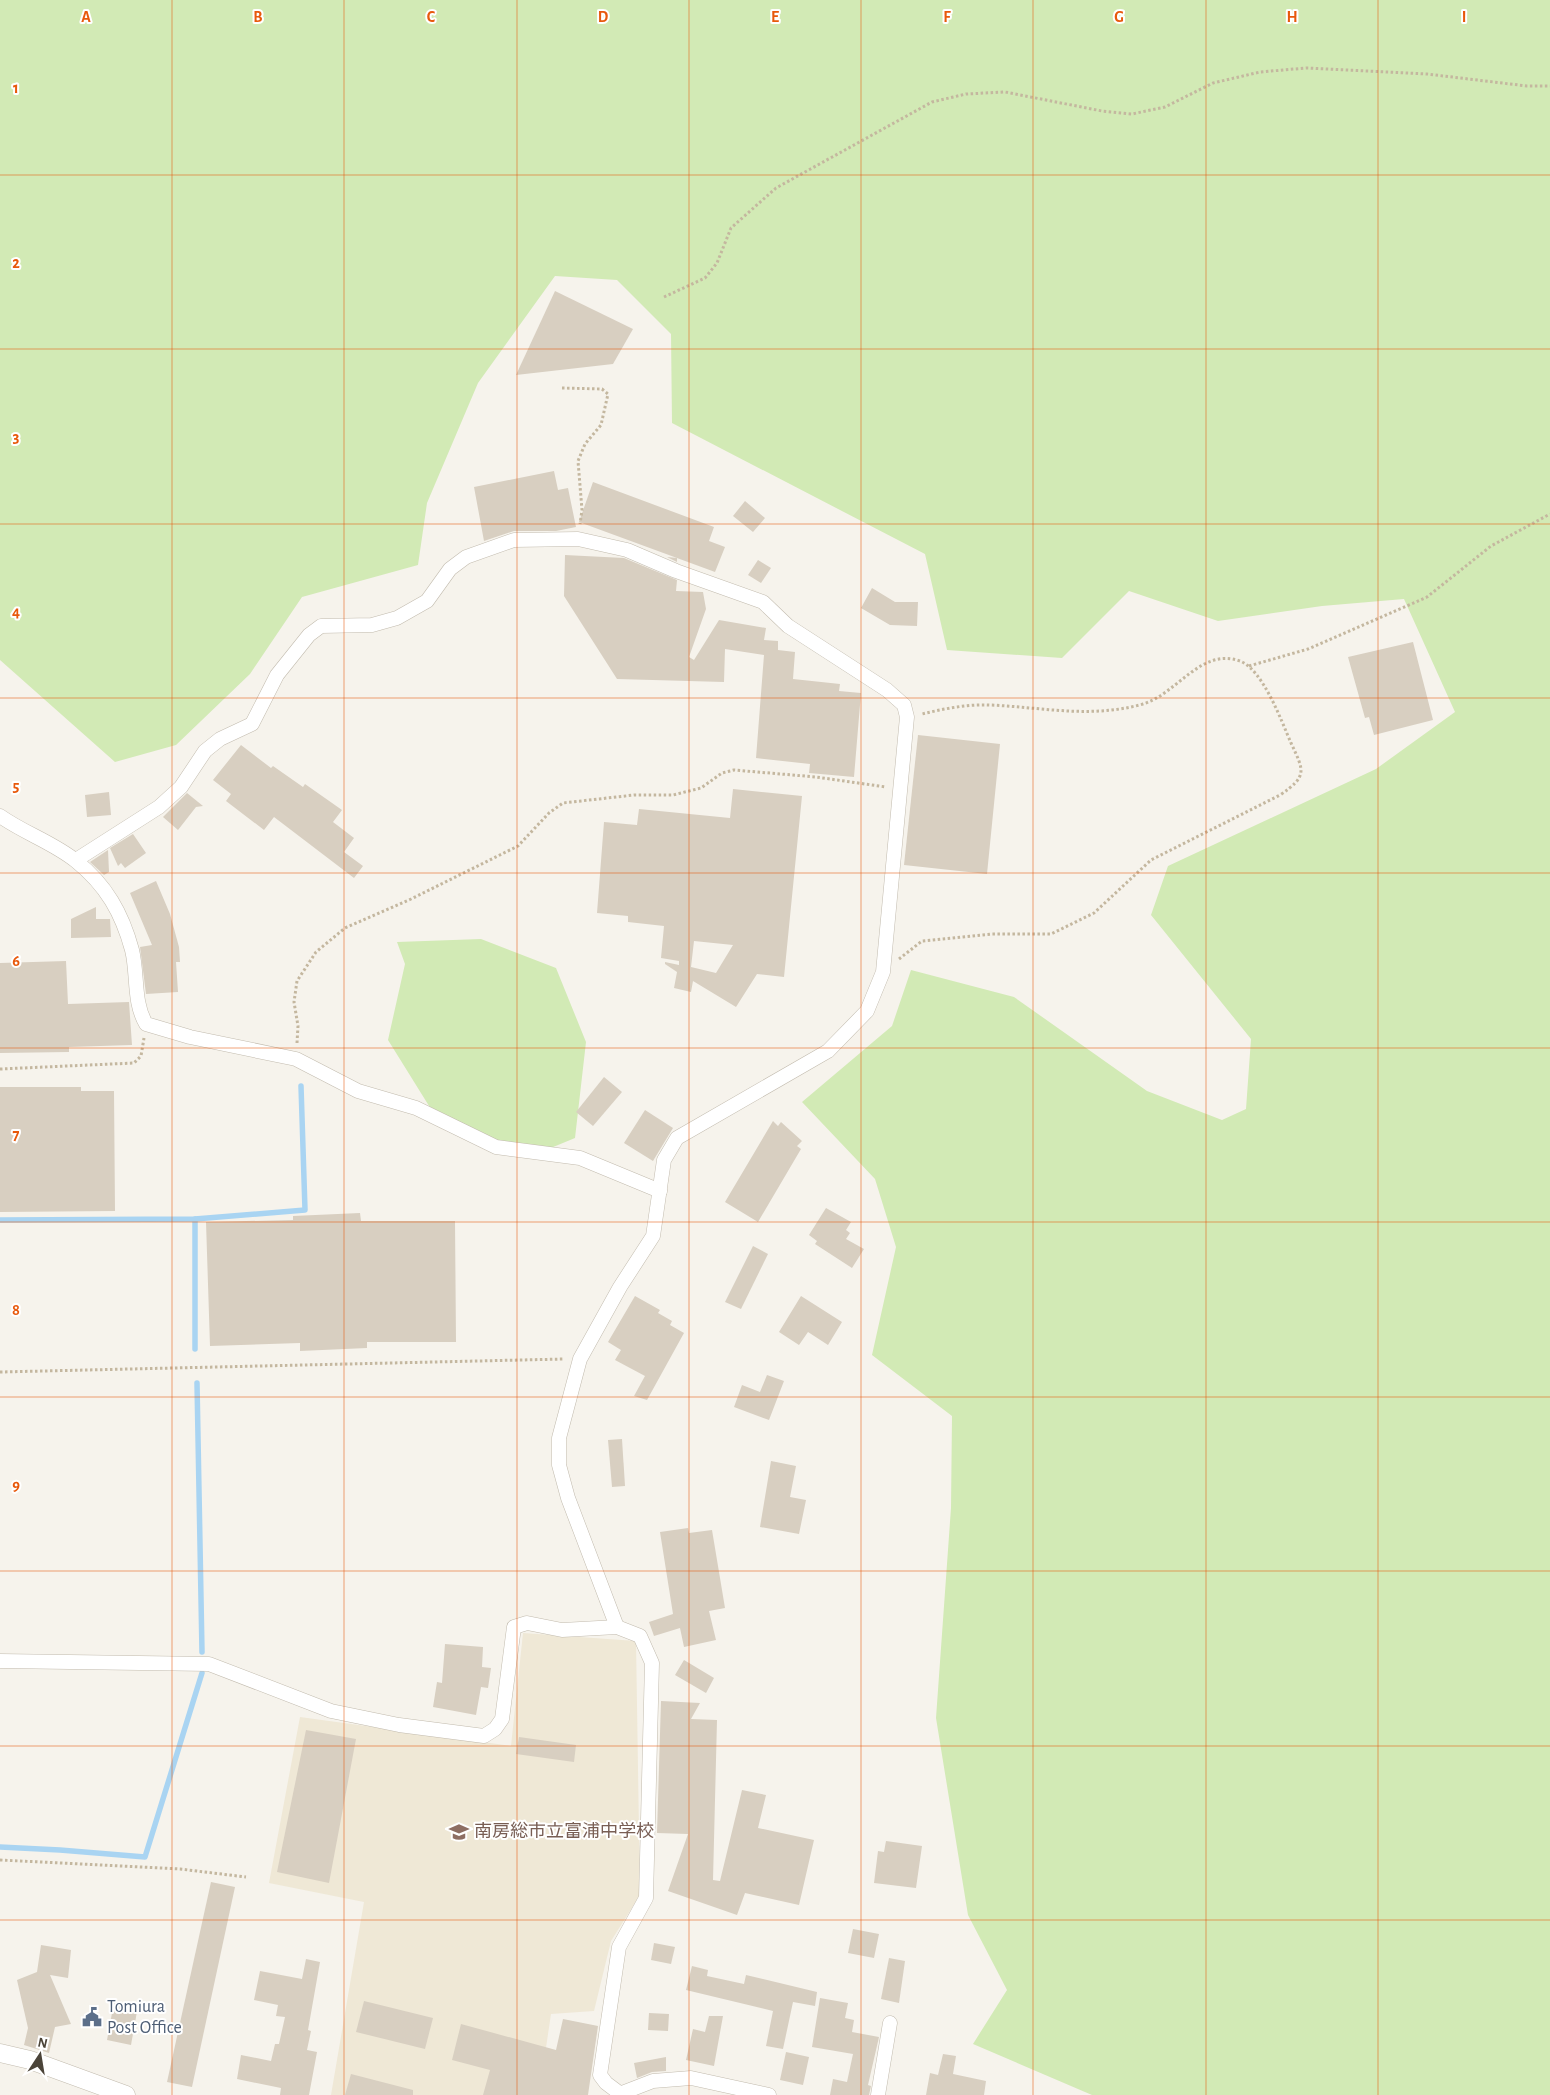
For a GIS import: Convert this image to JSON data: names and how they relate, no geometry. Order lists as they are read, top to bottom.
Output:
{
  "places": {
    "school or university": ["南房総市立富浦中学校"],
    "public building": ["Tomiura Post Office"]
  },
  "north": "top",
  "grid": {
    "columns": [
      "A",
      "B",
      "C",
      "D",
      "E",
      "F",
      "G",
      "H",
      "I"
    ],
    "rows": [
      "1",
      "2",
      "3",
      "4",
      "5",
      "6",
      "7",
      "8",
      "9"
    ]
  }
}
